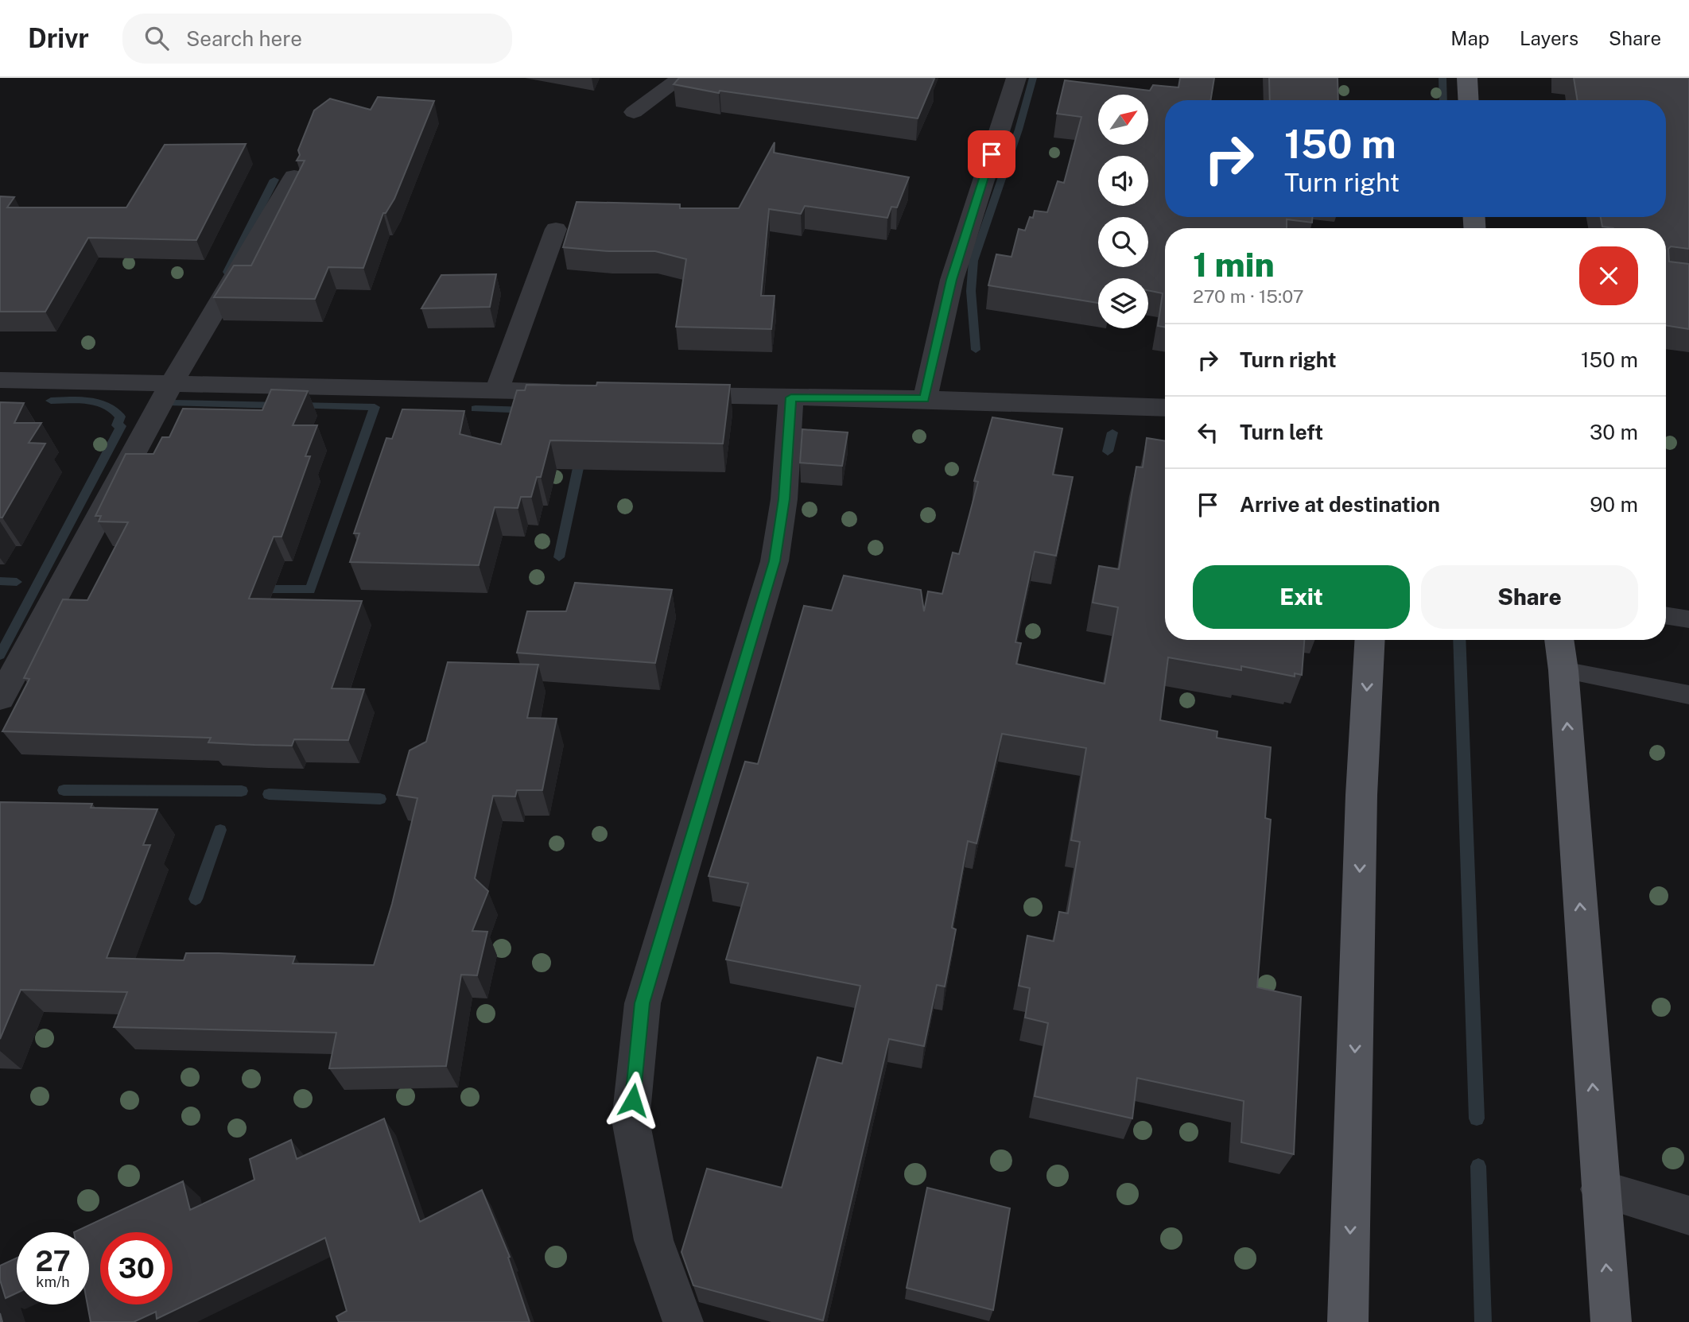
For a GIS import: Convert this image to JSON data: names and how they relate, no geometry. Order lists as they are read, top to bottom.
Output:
{
  "north": "top right",
  "page": {
    "header": "Drivr",
    "search": "Search here",
    "nav": ["Map", "Layers", "Share"],
    "turn": ["150 m", "Turn right"],
    "heading": ["1 min", "270 m · 15:07"],
    "list": [
      {
        "name": "Turn right",
        "value": "150 m"
      },
      {
        "name": "Turn left",
        "value": "30 m"
      },
      {
        "name": "Arrive at destination",
        "value": "90 m"
      }
    ],
    "buttons": ["Exit", "Share"],
    "speed": "27 km/h",
    "limit": "30"
  }
}
